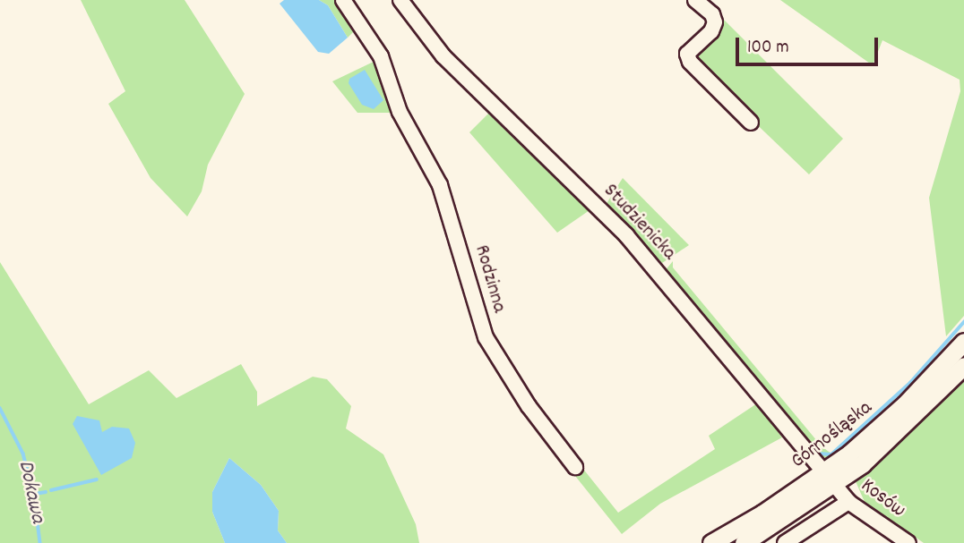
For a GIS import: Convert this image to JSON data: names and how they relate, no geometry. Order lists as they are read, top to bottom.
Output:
{
  "streets": {
    "main road": ["Górnośląska"],
    "street": ["Studzienicka", "Rodzinna", "Kosów"]
  },
  "crossings": [
    ["Studzienicka", "Górnośląska"],
    ["Studzienicka", "Kosów"],
    ["Górnośląska", "Kosów"]
  ],
  "water": ["Dokawa"],
  "scale_bar": "100 m"
}
